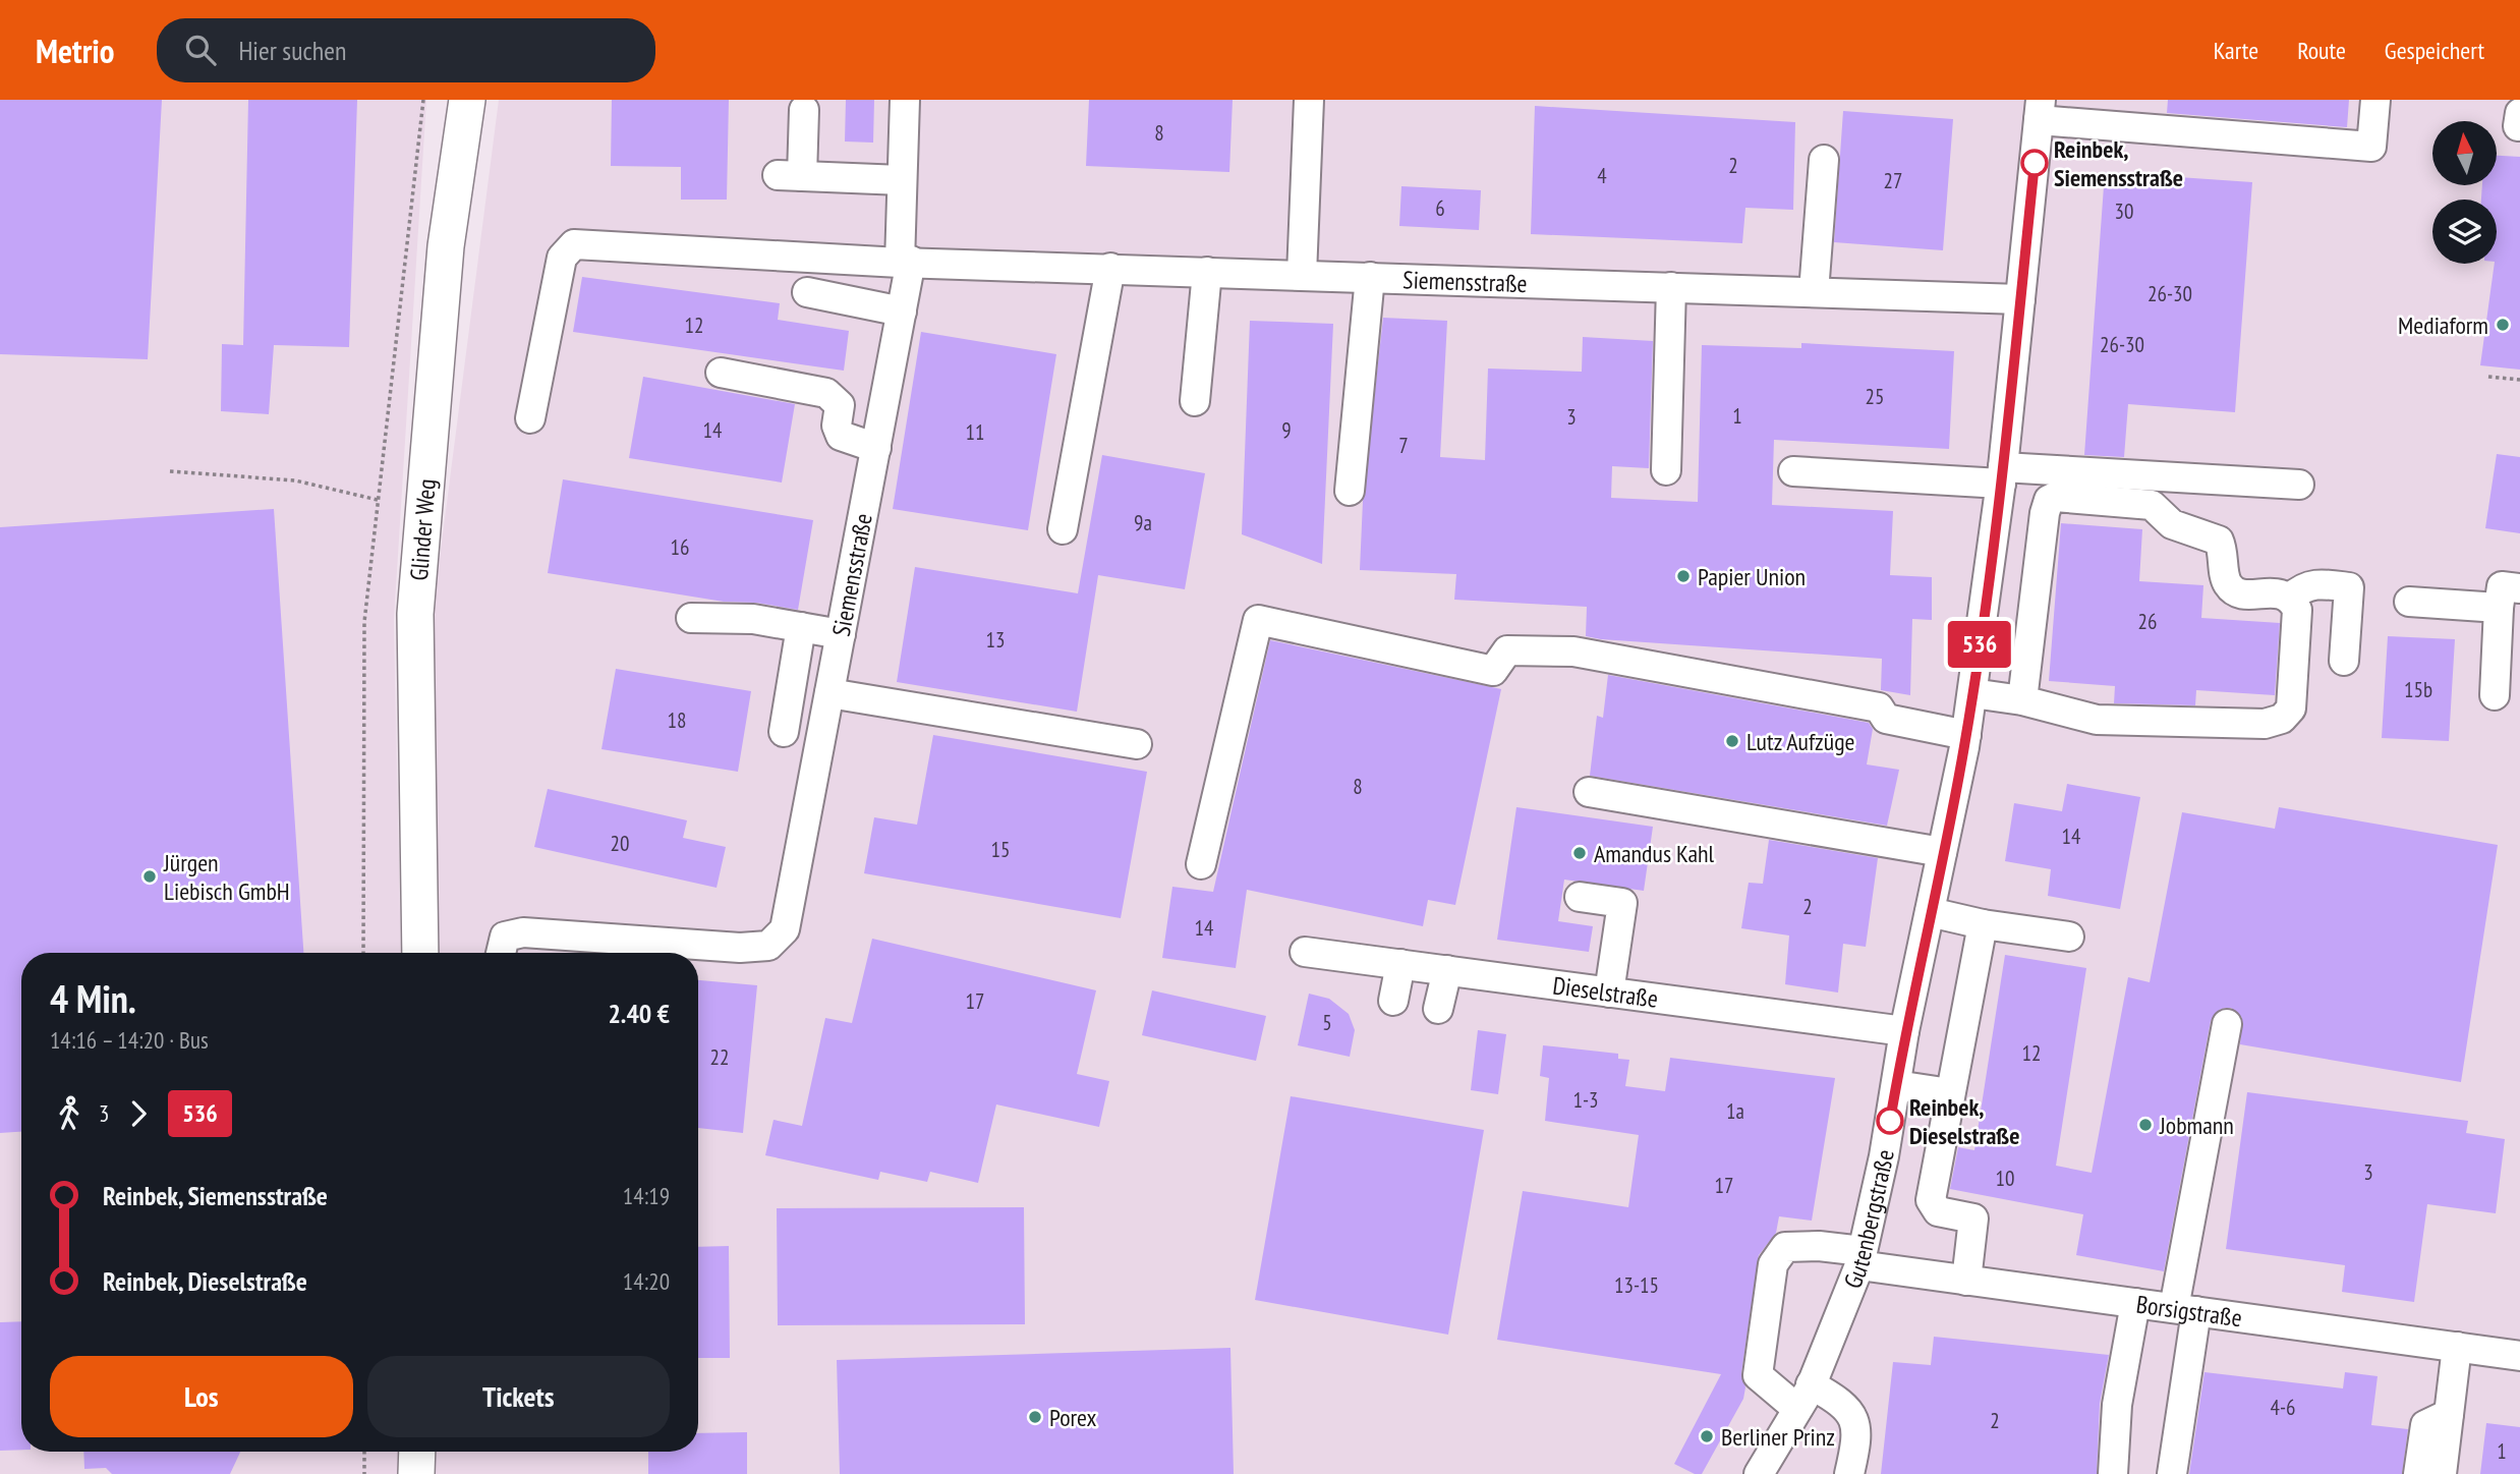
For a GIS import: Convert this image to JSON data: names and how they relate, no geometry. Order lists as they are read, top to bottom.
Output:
{
  "streets": {
    "main road": ["Glinder Weg"],
    "street": [
      "Siemensstraße",
      "Dieselstraße",
      "Gutenbergstraße",
      "Borsigstraße"
    ]
  },
  "crossings": [
    ["Siemensstraße", "Gutenbergstraße"],
    ["Dieselstraße", "Gutenbergstraße"],
    ["Gutenbergstraße", "Borsigstraße"]
  ],
  "places": [
    "Reinbek, Siemensstraße",
    "Mediaform",
    "Papier Union",
    "Lutz Aufzüge",
    "Amandus Kahl",
    "Jürgen Liebisch GmbH",
    "Reinbek, Dieselstraße",
    "Jobmann",
    "Porex",
    "Berliner Prinz"
  ],
  "lines": ["bus line 536"],
  "house_numbers": [
    "8",
    "2",
    "4",
    "27",
    "6",
    "30",
    "26-30",
    "12",
    "26-30",
    "25",
    "1",
    "3",
    "14",
    "9",
    "11",
    "7",
    "9a",
    "16",
    "26",
    "13",
    "15b",
    "18",
    "8",
    "14",
    "20",
    "15",
    "2",
    "14",
    "17",
    "5",
    "12",
    "22",
    "1-3",
    "1a",
    "3",
    "10",
    "17",
    "13-15",
    "4-6",
    "2",
    "1"
  ],
  "north": "top",
  "page": {
    "header": "Metrio",
    "search": "Hier suchen",
    "nav": ["Karte", "Route", "Gespeichert"],
    "on_map": "536",
    "heading": ["4 Min.", "14:16 – 14:20 · Bus", "2.40 €"],
    "legs": ["3", "536"],
    "list": [
      {
        "name": "Reinbek, Siemensstraße",
        "value": "14:19"
      },
      {
        "name": "Reinbek, Dieselstraße",
        "value": "14:20"
      }
    ],
    "buttons": ["Los", "Tickets"]
  }
}
